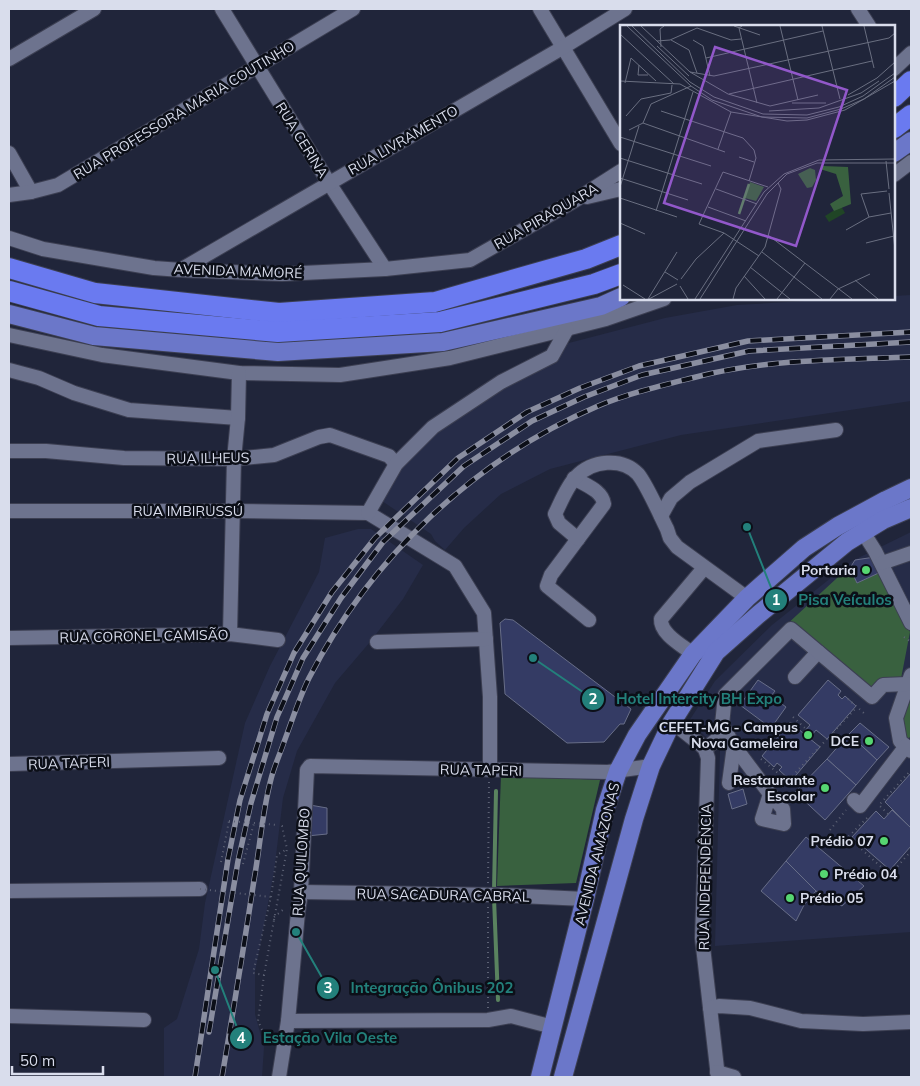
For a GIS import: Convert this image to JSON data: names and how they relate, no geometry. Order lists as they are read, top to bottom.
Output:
{
  "streets": {
    "main road": ["AVENIDA AMAZONAS"],
    "street": [
      "RUA PROFESSORA MARIA COUTINHO",
      "RUA CERINA",
      "RUA LIVRAMENTO",
      "RUA PIRAQUARA",
      "AVENIDA MAMORÉ",
      "RUA ILHEUS",
      "RUA IMBIRUSSÚ",
      "RUA CORONEL CAMISÃO",
      "RUA TAPERI",
      "RUA QUILOMBO",
      "RUA INDEPENDÊNCIA",
      "RUA SACADURA CABRAL"
    ]
  },
  "crossings": [
    ["RUA PROFESSORA MARIA COUTINHO", "RUA CERINA"],
    ["RUA CERINA", "RUA LIVRAMENTO"],
    ["RUA CERINA", "AVENIDA MAMORÉ"],
    ["RUA LIVRAMENTO", "AVENIDA MAMORÉ"],
    ["RUA PIRAQUARA", "AVENIDA MAMORÉ"],
    ["RUA TAPERI", "AVENIDA AMAZONAS"],
    ["RUA TAPERI", "RUA QUILOMBO"],
    ["AVENIDA AMAZONAS", "RUA SACADURA CABRAL"],
    ["RUA QUILOMBO", "RUA SACADURA CABRAL"]
  ],
  "places": [
    "Pisa Veículos",
    "Portaria",
    "Hotel Intercity BH Expo",
    "CEFET-MG - Campus Nova Gameleira",
    "DCE",
    "Restaurante Escolar",
    "Prédio 07",
    "Prédio 04",
    "Prédio 05",
    "Integração Ônibus 202",
    "Estação Vila Oeste"
  ],
  "scale_bar": "50 m"
}
